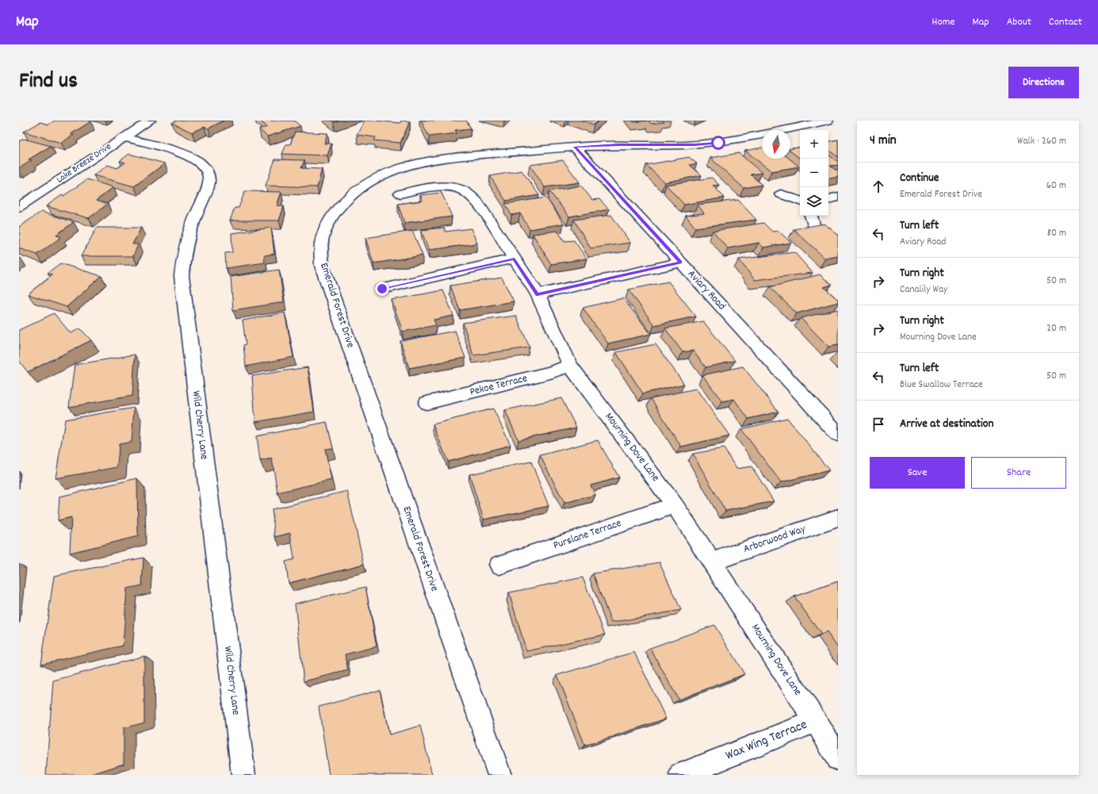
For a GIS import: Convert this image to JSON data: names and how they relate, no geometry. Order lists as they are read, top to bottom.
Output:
{
  "streets": {
    "street": [
      "Lake Breeze Drive",
      "Aviary Road",
      "Emerald Forest Drive",
      "Pekoe Terrace",
      "Wild Cherry Lane",
      "Mourning Dove Lane",
      "Purslane Terrace",
      "Arborwood Way",
      "Wax Wing Terrace"
    ]
  },
  "crossings": [
    ["Lake Breeze Drive", "Wild Cherry Lane"],
    ["Aviary Road", "Emerald Forest Drive"],
    ["Pekoe Terrace", "Mourning Dove Lane"],
    ["Mourning Dove Lane", "Purslane Terrace"],
    ["Mourning Dove Lane", "Arborwood Way"],
    ["Mourning Dove Lane", "Wax Wing Terrace"]
  ],
  "north": "bottom",
  "page": {
    "header": "Map",
    "nav": [
      "Home",
      "Map",
      "About",
      "Contact"
    ],
    "title": "Find us",
    "buttons": [
      "Directions",
      ["Save", "Share"]
    ],
    "heading": ["4 min", "Walk · 260 m"],
    "map_buttons": ["+", "−"],
    "list": [
      ["Continue", "Emerald Forest Drive", "60 m"],
      ["Turn left", "Aviary Road", "80 m"],
      ["Turn right", "Canalily Way", "50 m"],
      ["Turn right", "Mourning Dove Lane", "20 m"],
      ["Turn left", "Blue Swallow Terrace", "50 m"],
      "Arrive at destination"
    ]
  }
}
